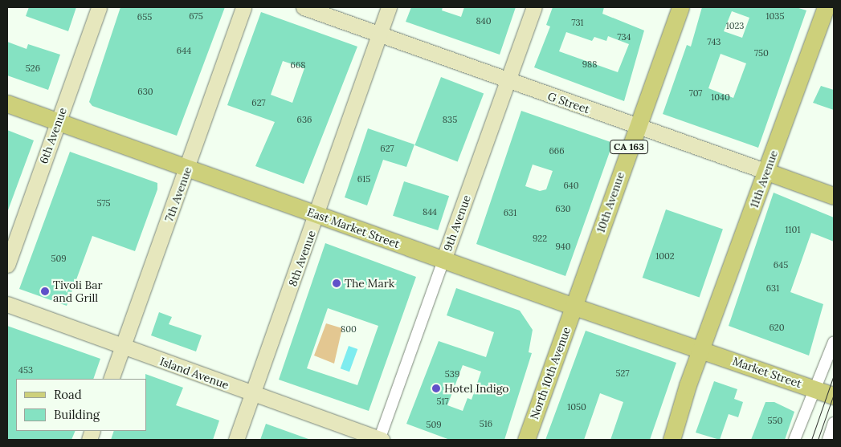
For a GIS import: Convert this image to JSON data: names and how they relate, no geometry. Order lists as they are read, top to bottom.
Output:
{
  "streets": {
    "main road": [
      "G Street",
      "CA 163",
      "11th Avenue",
      "10th Avenue",
      "East Market Street",
      "Market Street",
      "North 10th Avenue"
    ],
    "street": [
      "6th Avenue",
      "7th Avenue",
      "9th Avenue",
      "8th Avenue",
      "Island Avenue"
    ]
  },
  "crossings": [
    ["G Street", "11th Avenue"],
    ["G Street", "10th Avenue"],
    ["G Street", "9th Avenue"],
    ["G Street", "8th Avenue"],
    ["6th Avenue", "East Market Street"],
    ["11th Avenue", "East Market Street"],
    ["11th Avenue", "Market Street"],
    ["7th Avenue", "East Market Street"],
    ["7th Avenue", "Island Avenue"],
    ["10th Avenue", "East Market Street"],
    ["10th Avenue", "North 10th Avenue"],
    ["9th Avenue", "East Market Street"],
    ["9th Avenue", "Island Avenue"],
    ["East Market Street", "8th Avenue"],
    ["East Market Street", "Market Street"],
    ["East Market Street", "North 10th Avenue"],
    ["8th Avenue", "Island Avenue"]
  ],
  "places": ["The Mark", "Tivoli Bar and Grill", "Hotel Indigo"],
  "house_numbers": [
    "675",
    "1035",
    "655",
    "840",
    "731",
    "1023",
    "734",
    "743",
    "644",
    "750",
    "988",
    "668",
    "526",
    "630",
    "707",
    "1040",
    "627",
    "636",
    "835",
    "627",
    "666",
    "615",
    "640",
    "575",
    "630",
    "844",
    "631",
    "1101",
    "922",
    "940",
    "1002",
    "509",
    "645",
    "631",
    "620",
    "800",
    "453",
    "527",
    "539",
    "517",
    "1050",
    "550",
    "516",
    "509"
  ],
  "legend": ["Road", "Building"]
}
